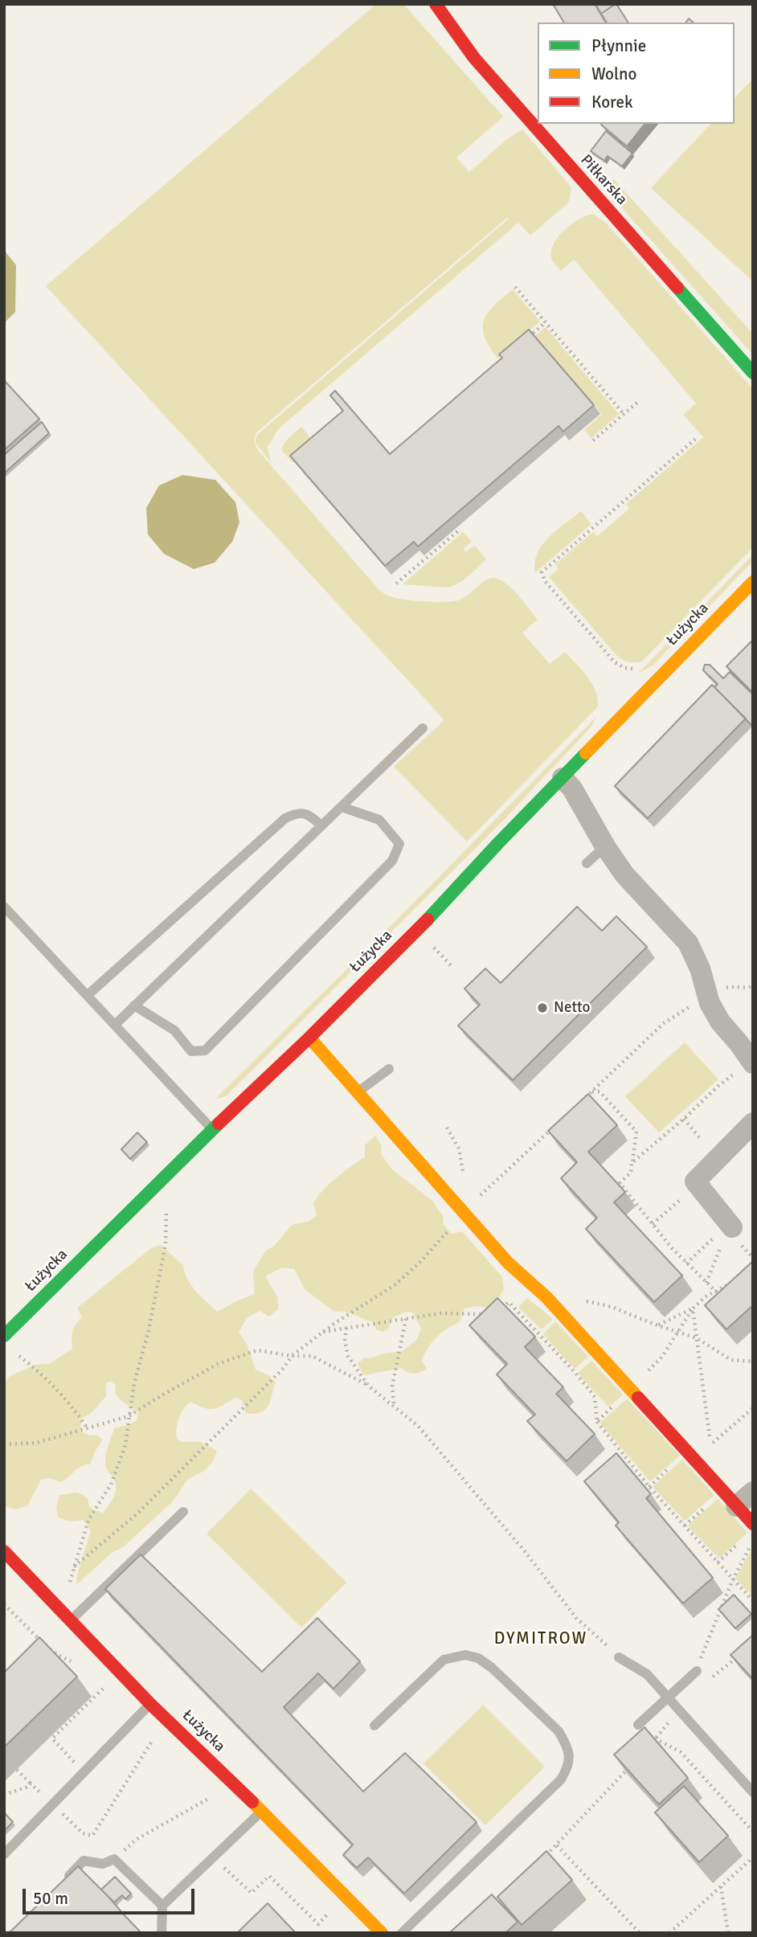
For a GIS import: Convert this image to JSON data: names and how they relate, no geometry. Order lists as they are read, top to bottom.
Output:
{
  "streets": {
    "street": ["Piłkarska", "Łużycka"]
  },
  "districts": ["DYMITROW"],
  "places": ["Netto"],
  "legend": ["Płynnie", "Wolno", "Korek"],
  "scale_bar": "50 m"
}
